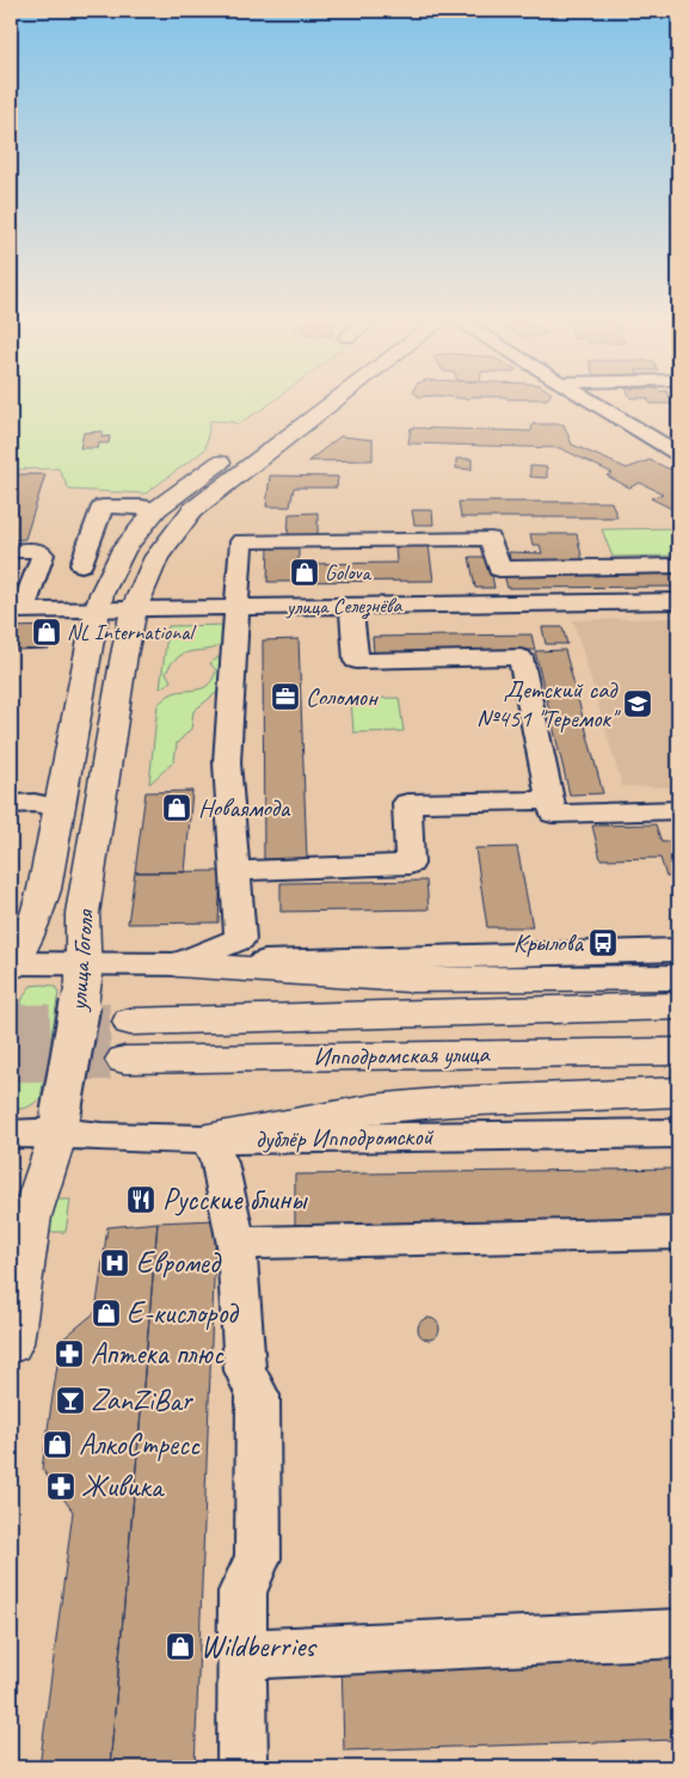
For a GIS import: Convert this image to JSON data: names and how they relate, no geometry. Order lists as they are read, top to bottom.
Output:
{
  "streets": {
    "main road": ["улица Гоголя", "Ипподромская улица"],
    "street": ["улица Селезнёва", "дублёр Ипподромской"]
  },
  "crossings": [
    ["улица Селезнёва", "улица Гоголя"],
    ["улица Гоголя", "дублёр Ипподромской"]
  ],
  "places": {
    "shop": [
      "Golova",
      "NL International",
      "Новаямода",
      "Е-кислород",
      "АлкоСтресс",
      "Wildberries"
    ],
    "office": ["Соломон"],
    "school or university": ["Детский сад №451 \"Теремок\""],
    "bus stop": ["Крылова"],
    "restaurant": ["Русские блины"],
    "hospital": ["Евромед"],
    "pharmacy": ["Аптека плюс", "Живика"],
    "bar": ["ZanZiBar"]
  }
}
